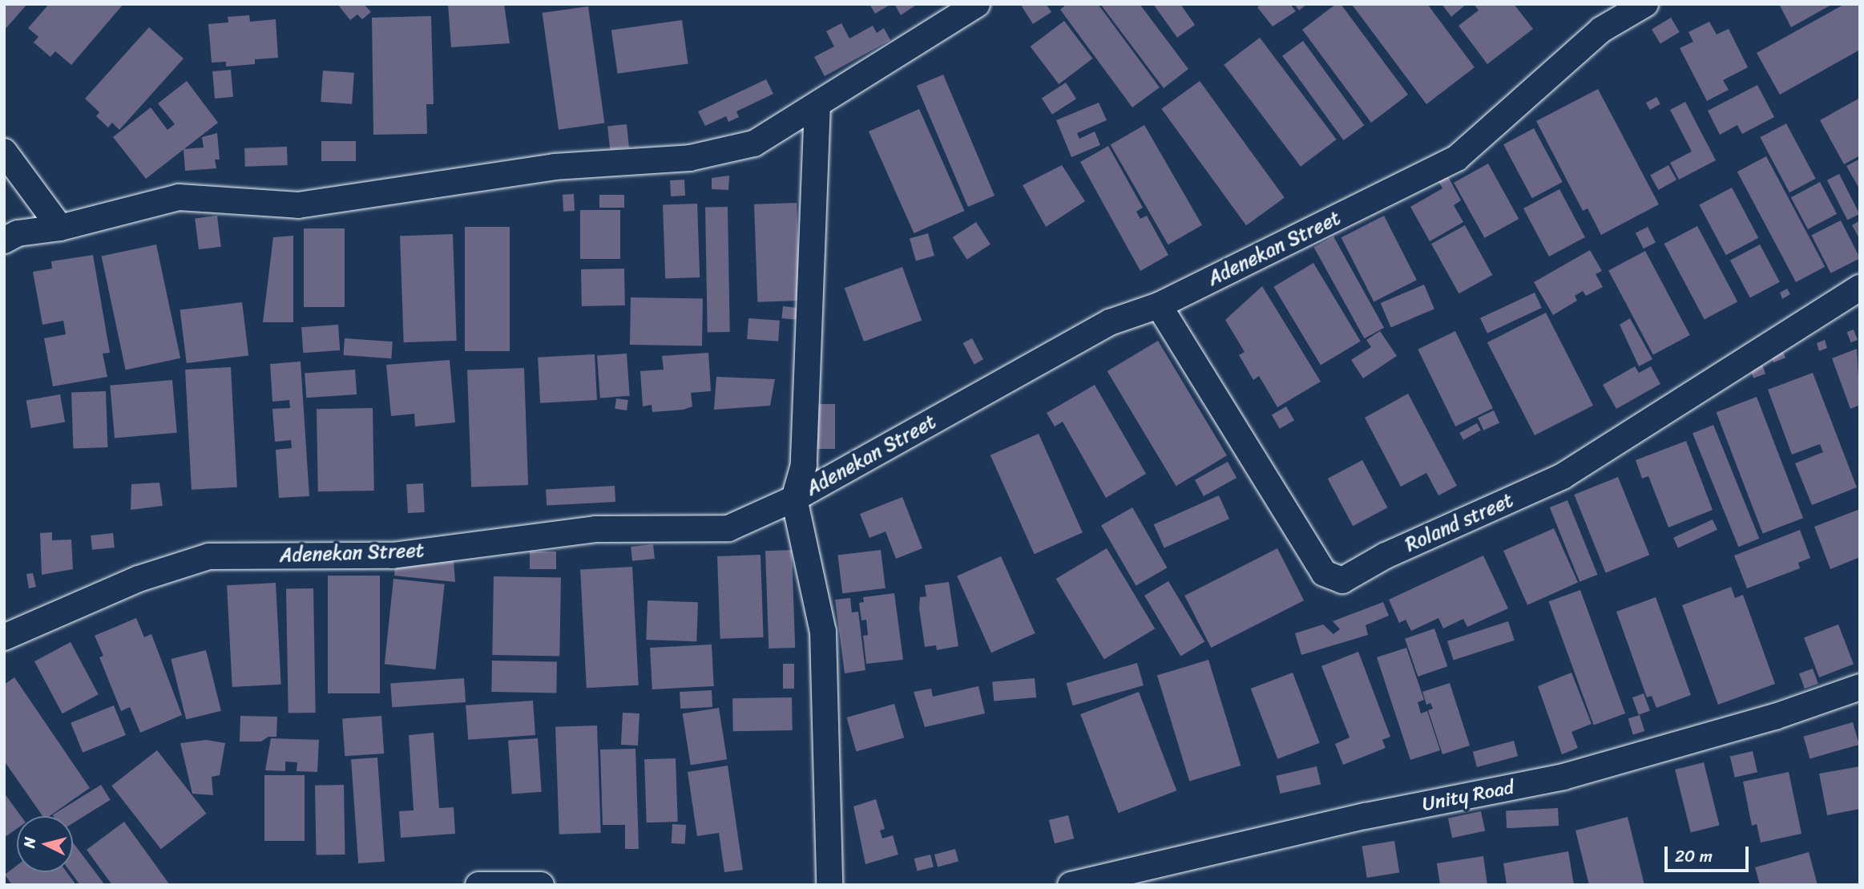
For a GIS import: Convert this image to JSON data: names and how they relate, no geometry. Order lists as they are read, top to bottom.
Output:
{
  "streets": {
    "street": ["Adenekan Street", "Roland street", "Unity Road"]
  },
  "crossings": [
    ["Adenekan Street", "Roland street"]
  ],
  "scale_bar": "20 m",
  "north": "left"
}
